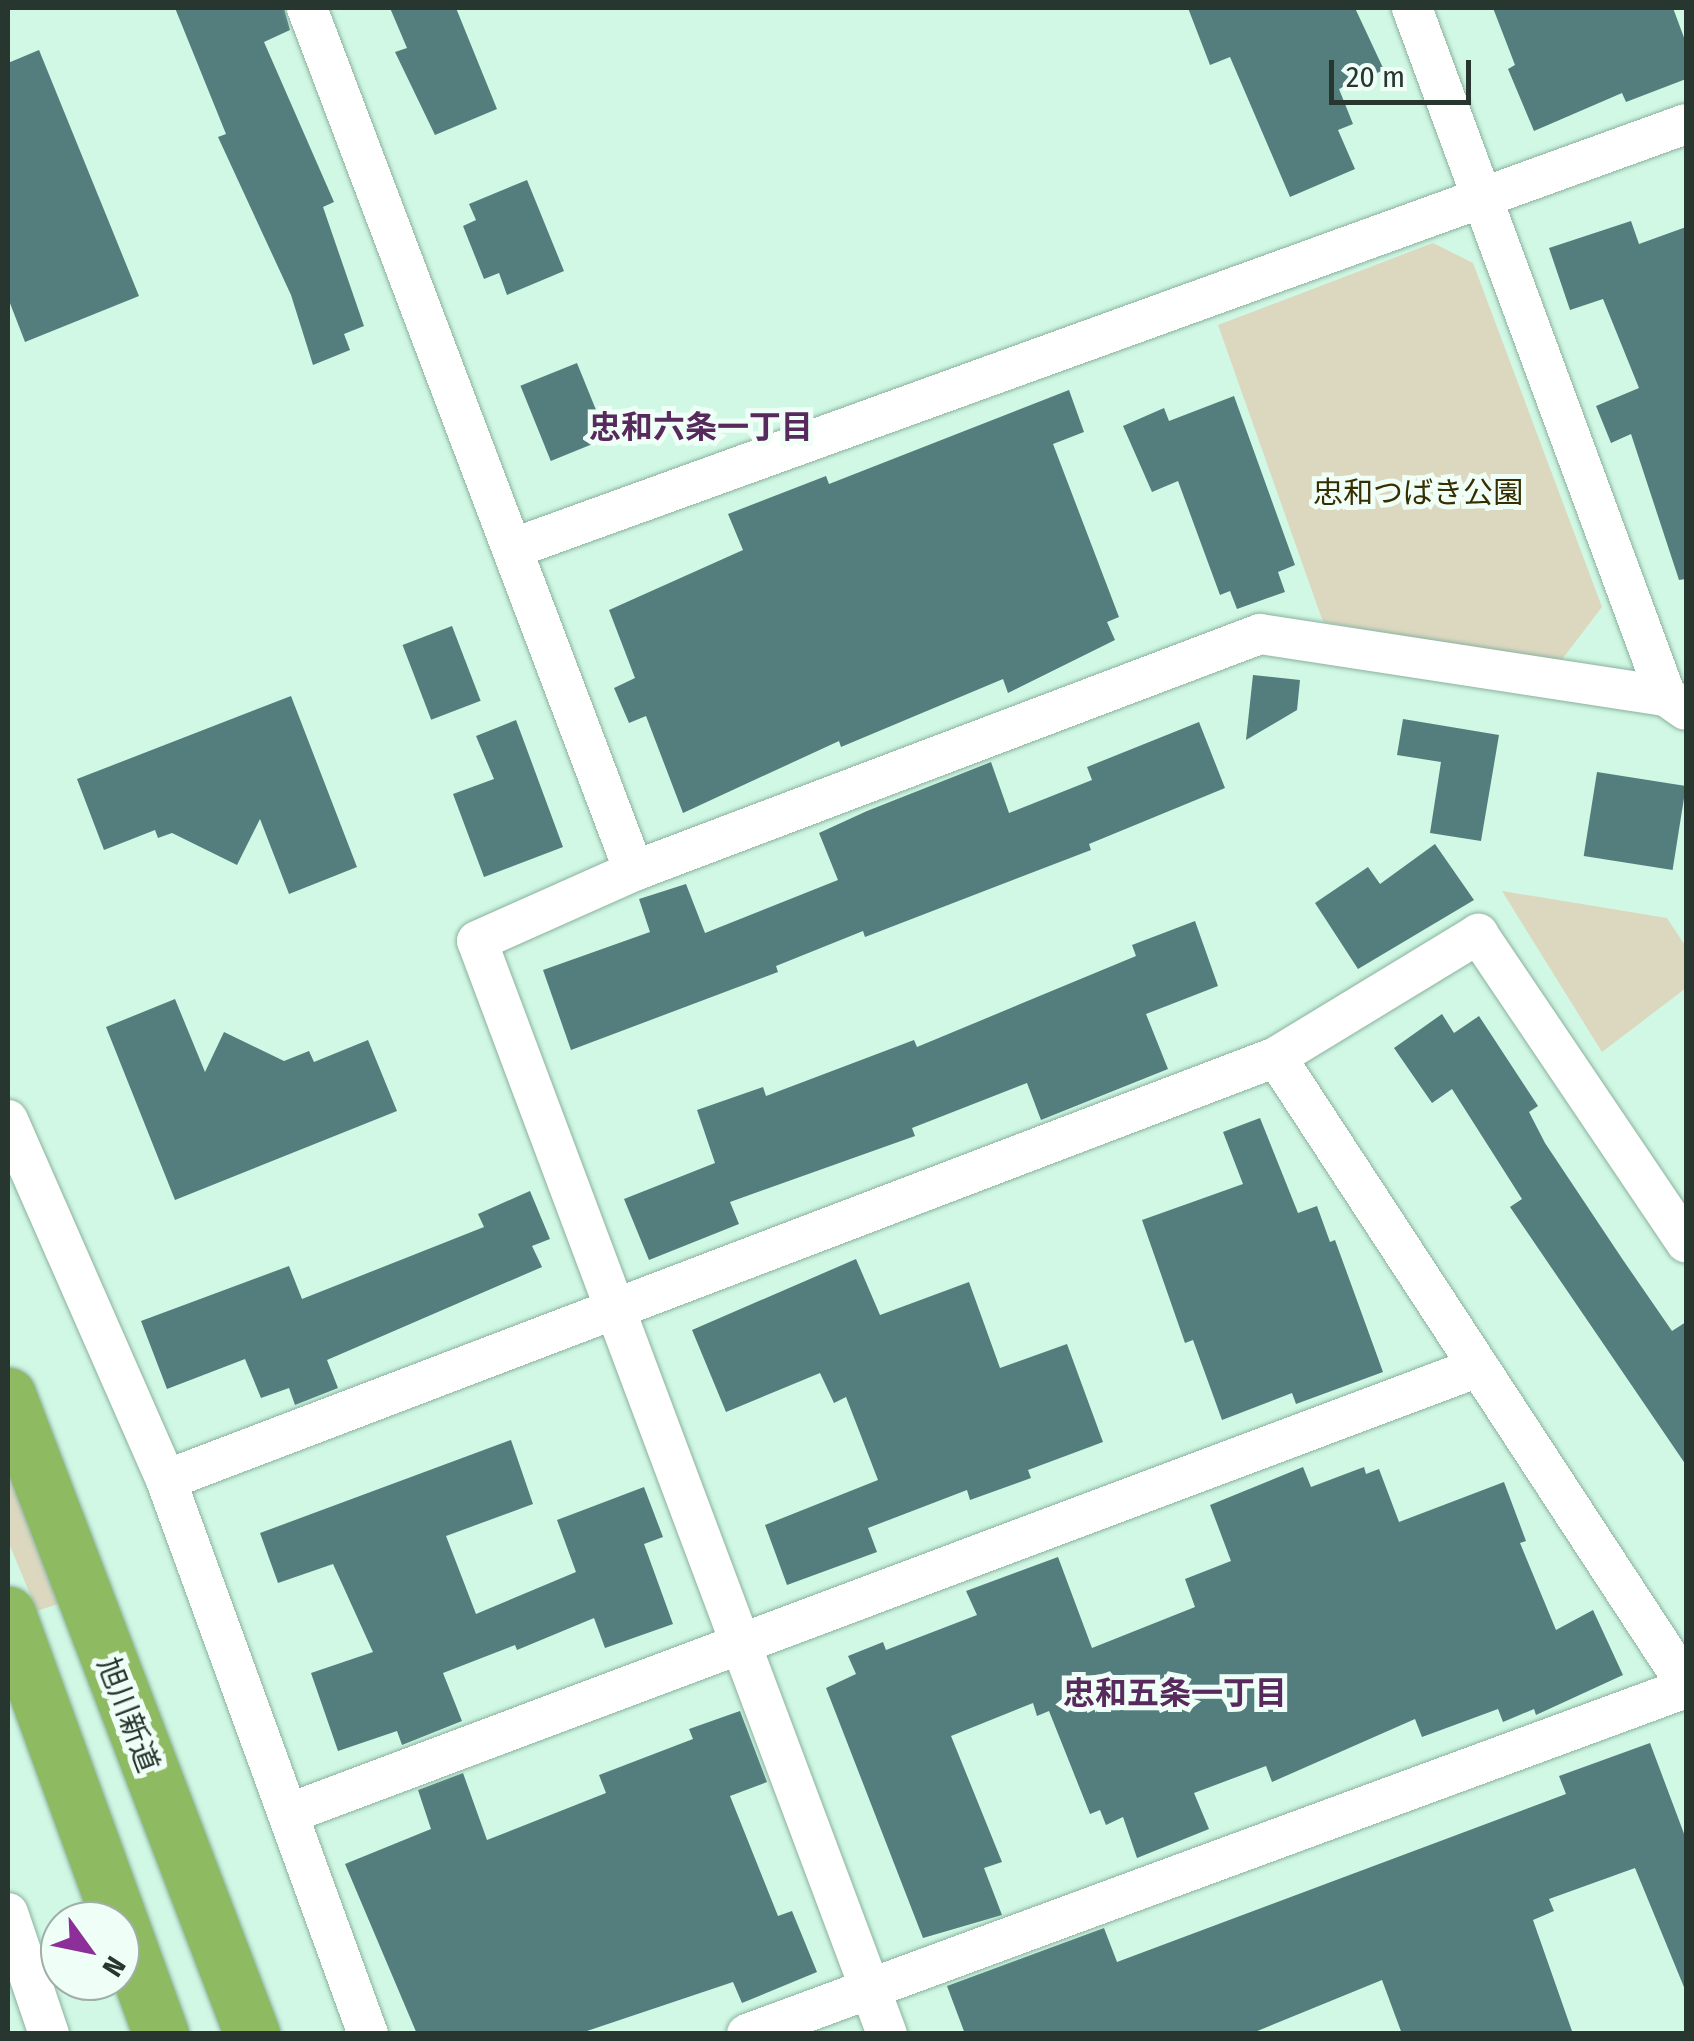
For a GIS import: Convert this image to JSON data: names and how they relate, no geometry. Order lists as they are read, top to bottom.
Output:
{
  "streets": {
    "highway": ["旭川新道"]
  },
  "districts": ["忠和六条一丁目", "忠和五条一丁目"],
  "parks": ["忠和つばき公園"],
  "scale_bar": "20 m",
  "north": "bottom right"
}
